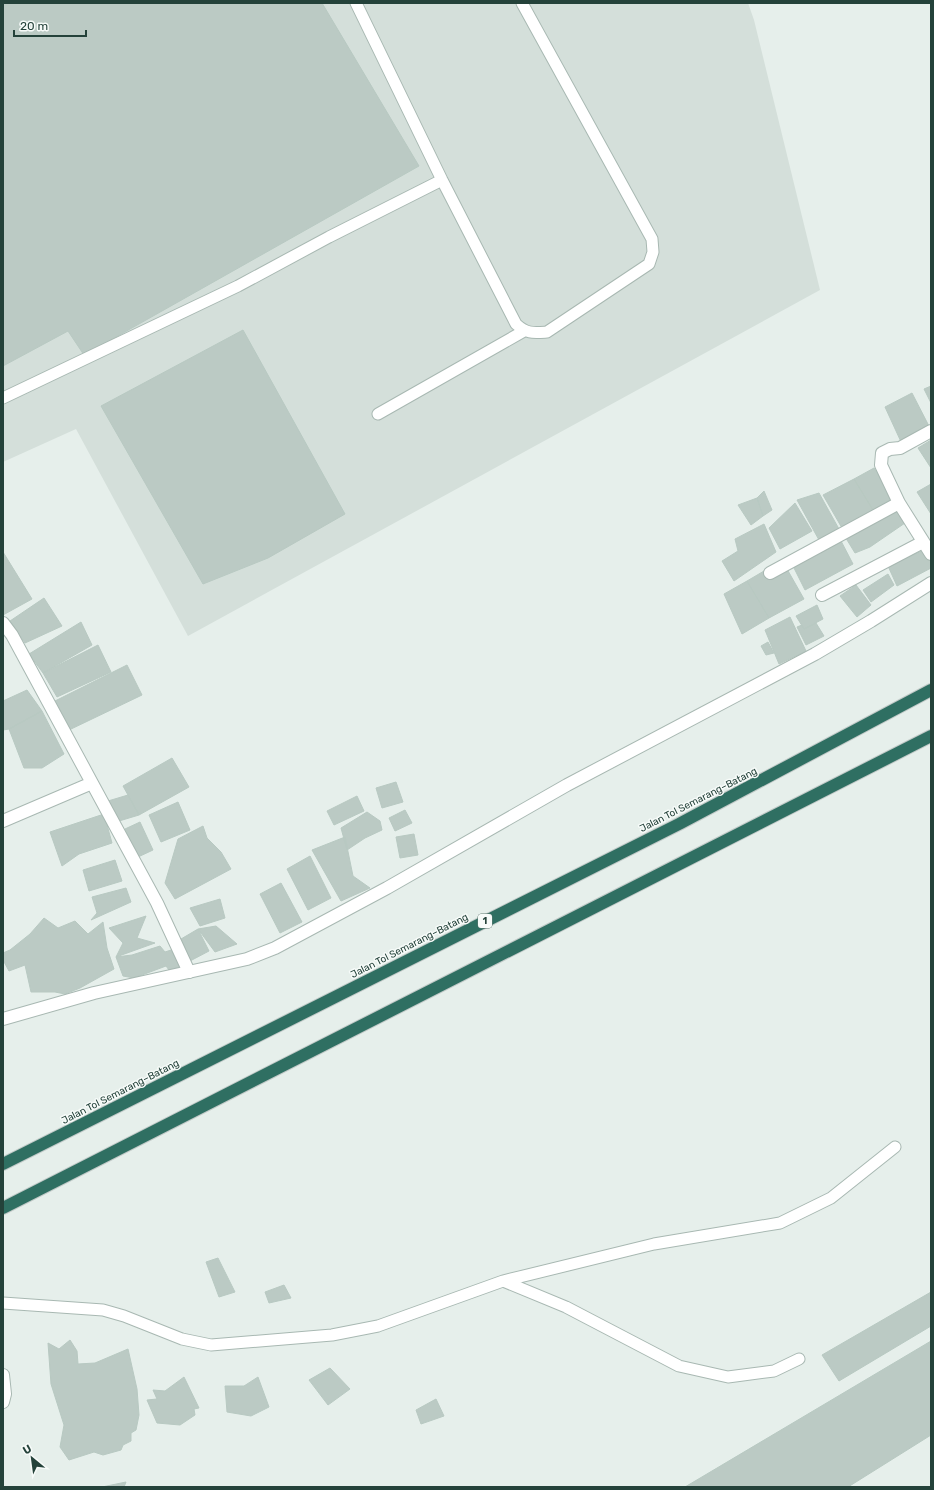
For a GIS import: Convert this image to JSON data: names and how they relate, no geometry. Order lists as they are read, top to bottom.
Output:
{
  "streets": {
    "highway": ["Jalan Tol Semarang–Batang", "1"]
  },
  "scale_bar": "20 m",
  "north": "top left"
}
